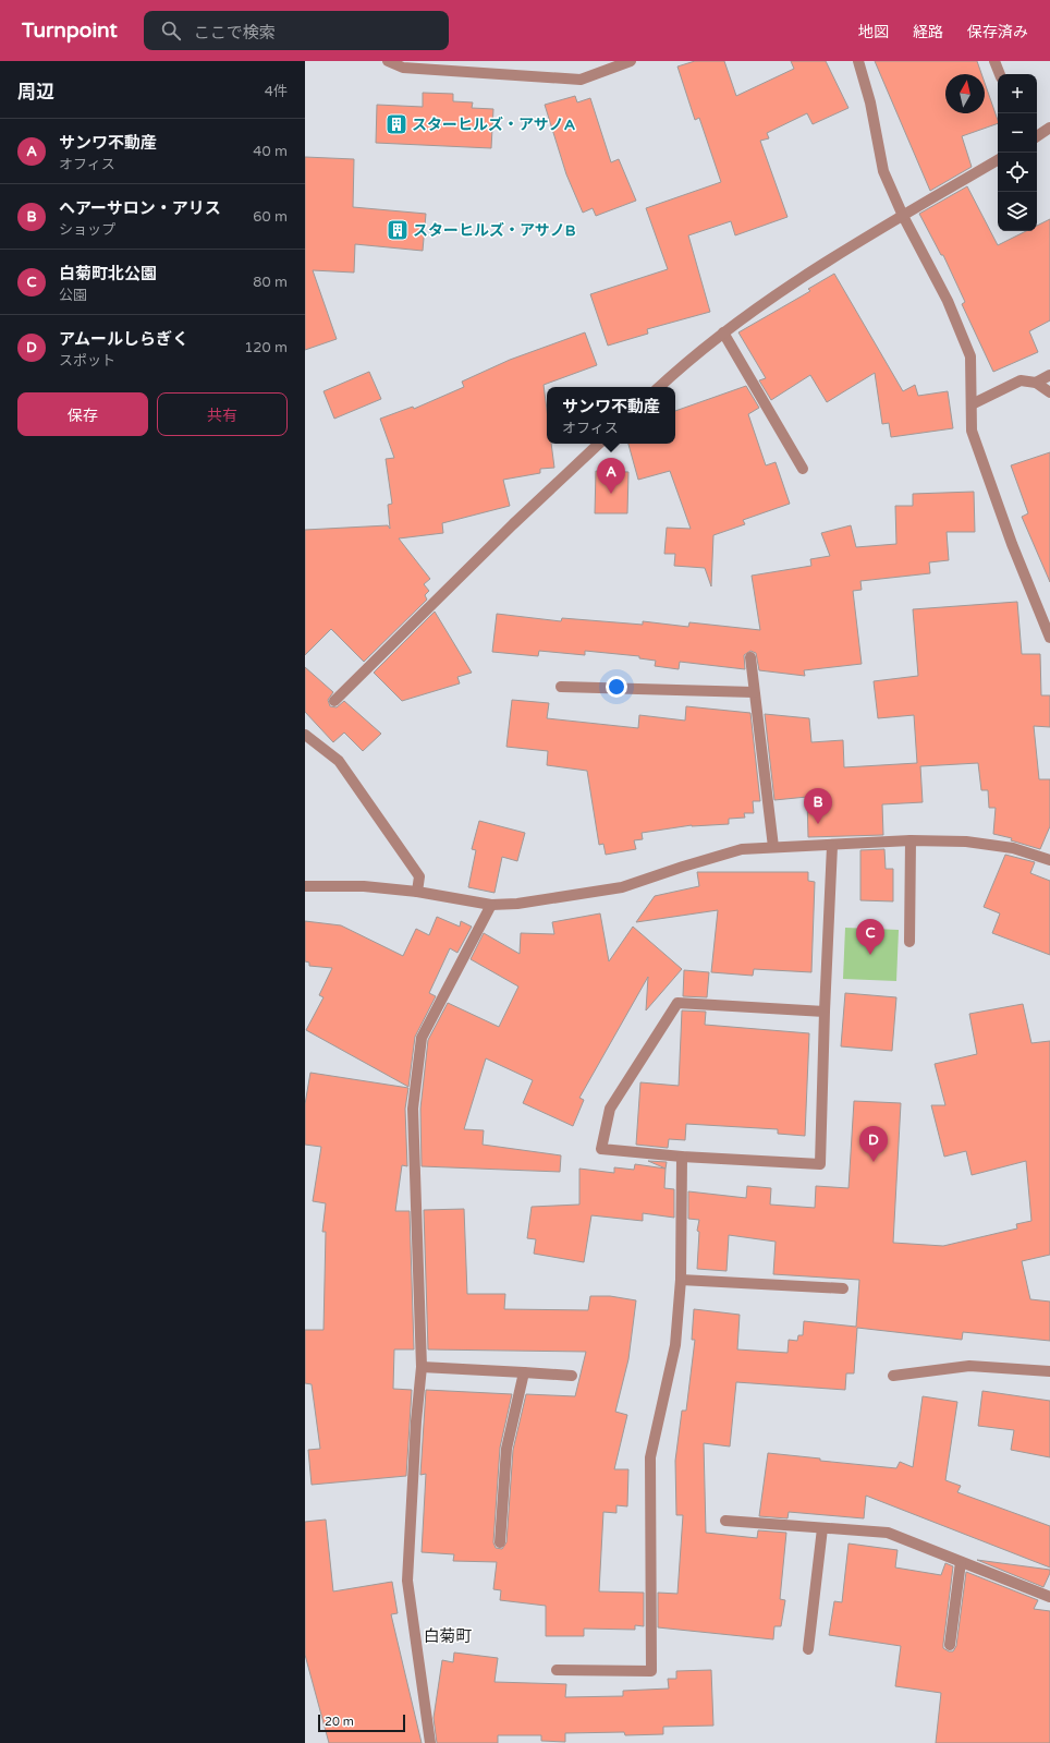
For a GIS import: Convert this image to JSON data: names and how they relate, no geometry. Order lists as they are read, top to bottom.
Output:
{
  "districts": ["白菊町"],
  "places": {
    "building": ["スターヒルズ・アサノA", "スターヒルズ・アサノB"]
  },
  "scale_bar": "20 m",
  "north": "top",
  "page": {
    "header": "Turnpoint",
    "search": "ここで検索",
    "nav": ["地図", "経路", "保存済み"],
    "heading": ["周辺", "4件"],
    "map_buttons": ["+", "−"],
    "list": [
      {
        "mark": "A",
        "name": "サンワ不動産",
        "note": "オフィス",
        "value": "40 m"
      },
      {
        "mark": "B",
        "name": "ヘアーサロン・アリス",
        "note": "ショップ",
        "value": "60 m"
      },
      {
        "mark": "C",
        "name": "白菊町北公園",
        "note": "公園",
        "value": "80 m"
      },
      {
        "mark": "D",
        "name": "アムールしらぎく",
        "note": "スポット",
        "value": "120 m"
      }
    ],
    "buttons": ["保存", "共有"],
    "popup": ["サンワ不動産", "オフィス"],
    "pins": [
      "A",
      "B",
      "C",
      "D"
    ],
    "scale": "20 m"
  }
}
